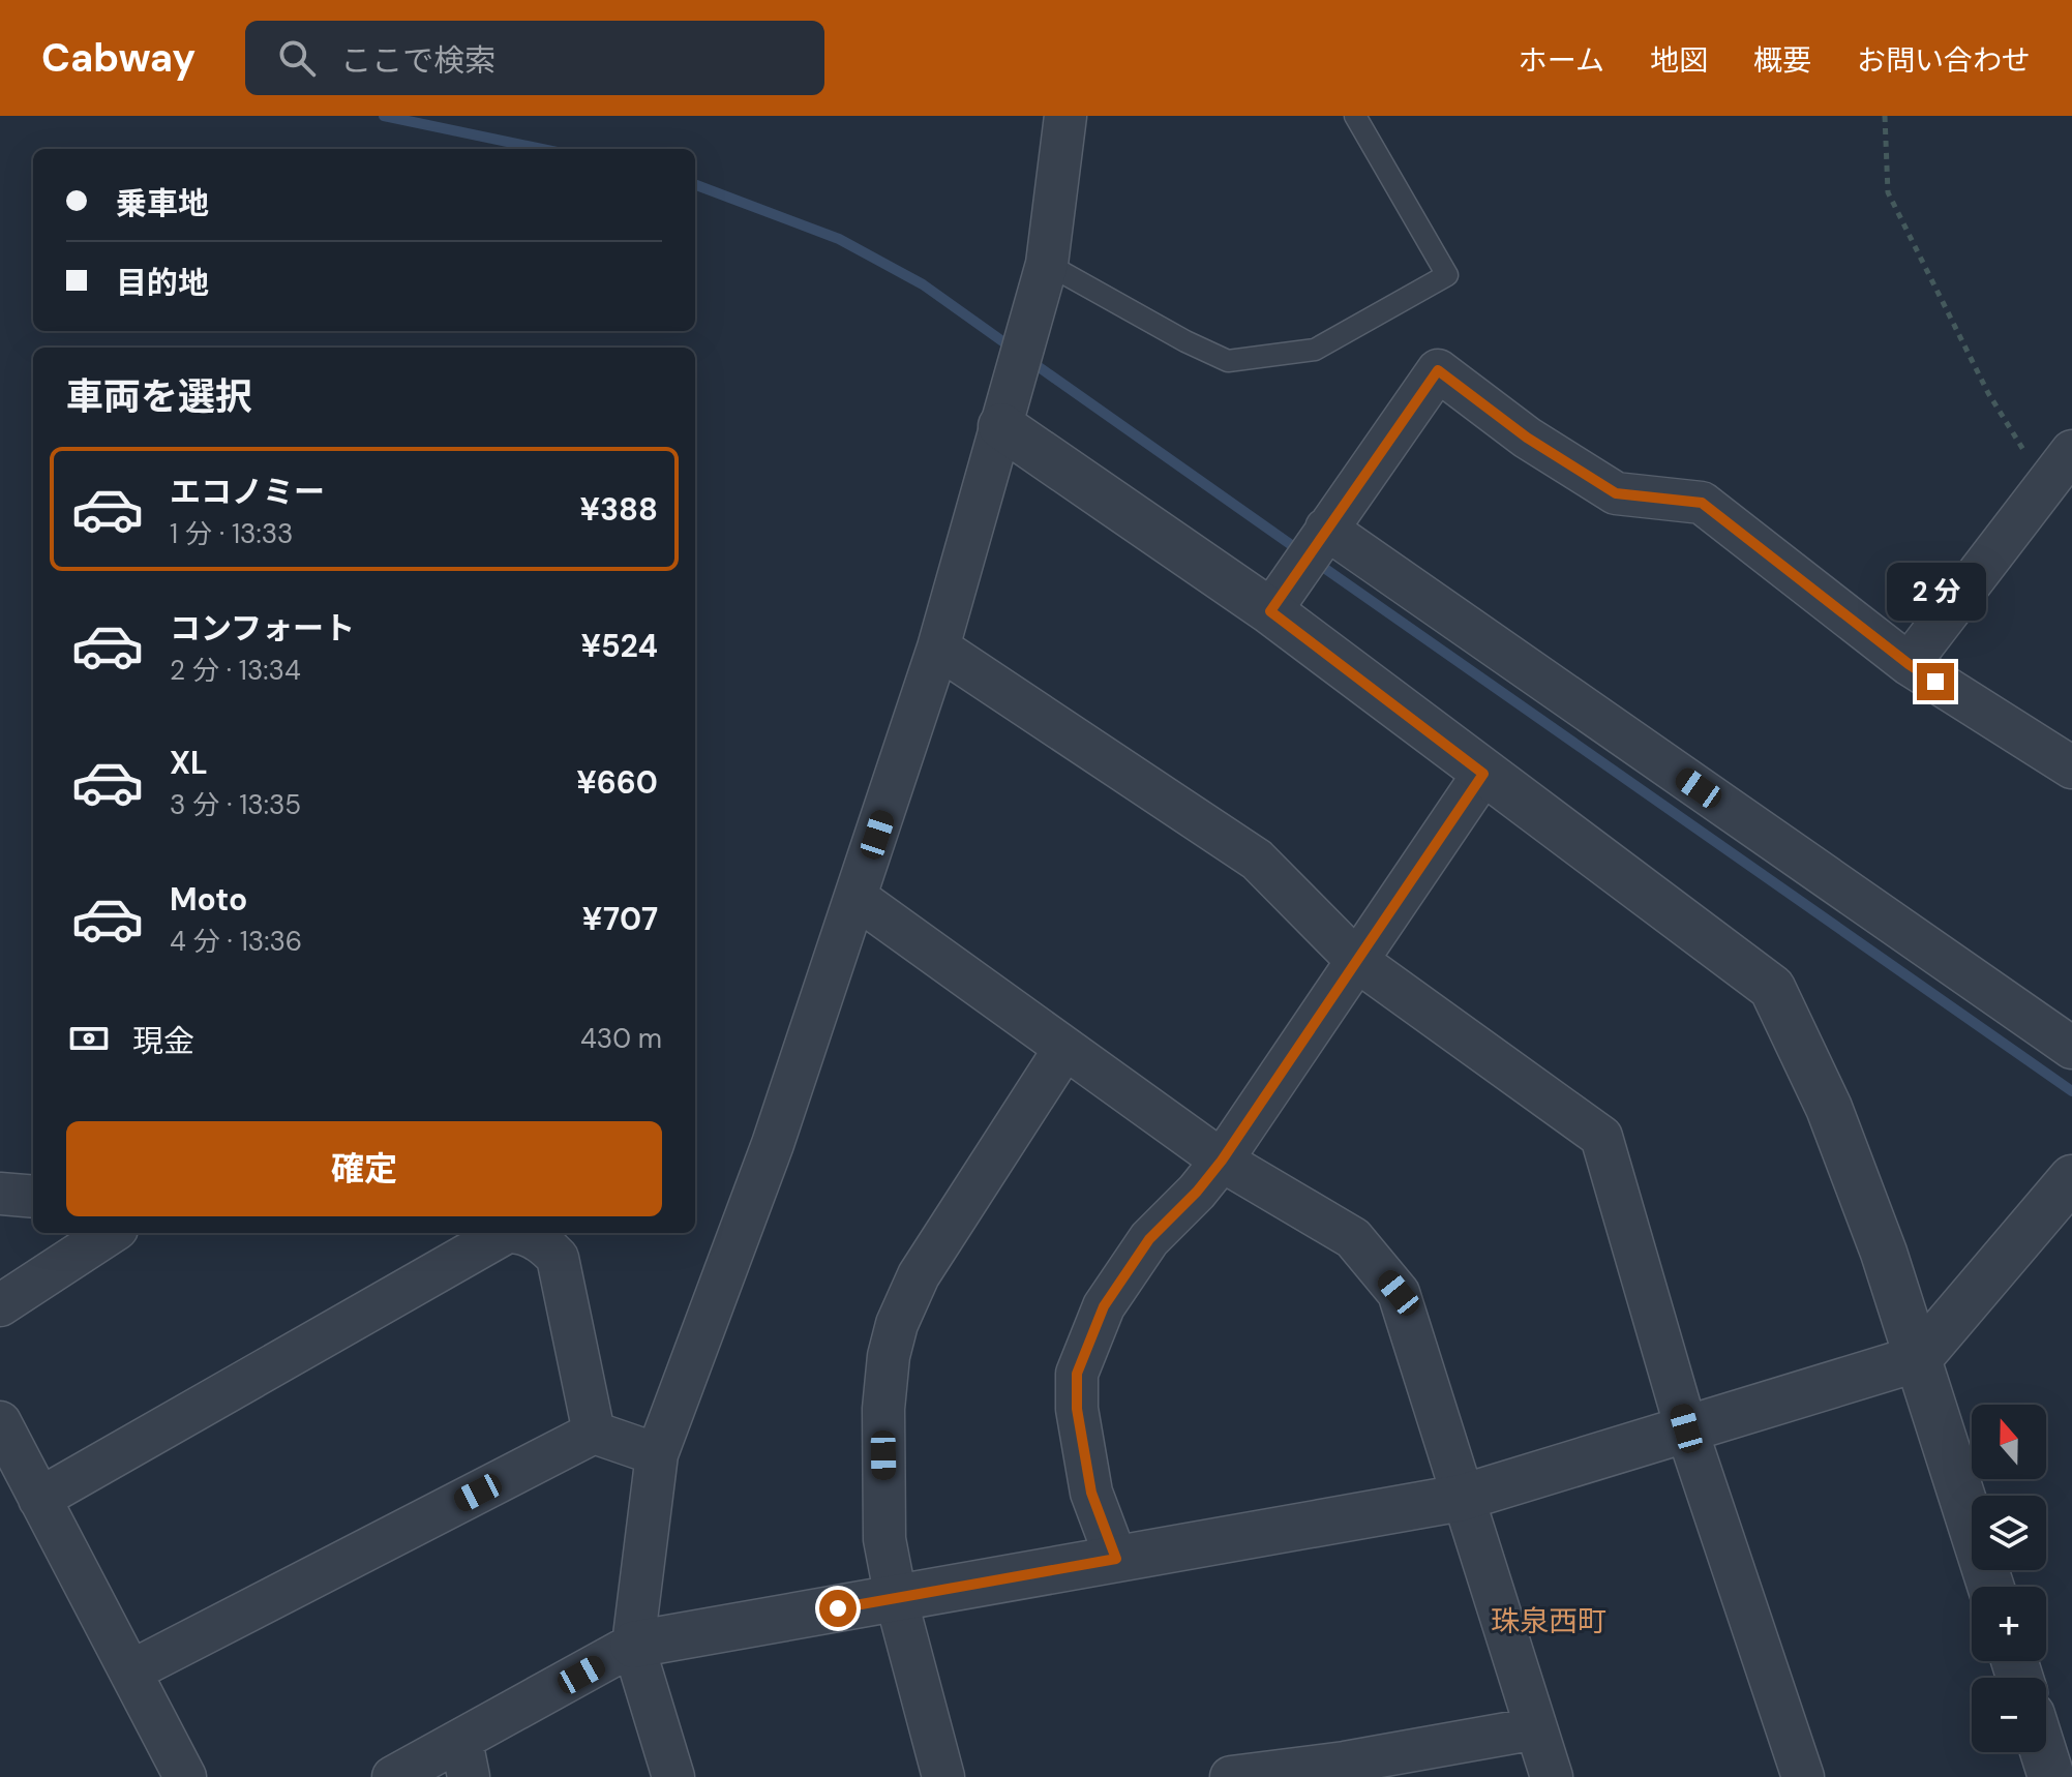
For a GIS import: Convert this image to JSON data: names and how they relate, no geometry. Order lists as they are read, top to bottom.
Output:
{
  "districts": ["珠泉西町"],
  "north": "top",
  "page": {
    "header": "Cabway",
    "search": "ここで検索",
    "nav": [
      "ホーム",
      "地図",
      "概要",
      "お問い合わせ"
    ],
    "banner": ["乗車地", "目的地"],
    "heading": "車両を選択",
    "list": [
      {
        "name": "エコノミー",
        "note": "1 分 · 13:33",
        "value": "¥388"
      },
      {
        "name": "コンフォート",
        "note": "2 分 · 13:34",
        "value": "¥524"
      },
      {
        "name": "XL",
        "note": "3 分 · 13:35",
        "value": "¥660"
      },
      {
        "name": "Moto",
        "note": "4 分 · 13:36",
        "value": "¥707"
      }
    ],
    "bubble": "2 分",
    "pay": ["現金", "430 m"],
    "buttons": "確定",
    "map_buttons": ["+", "−"]
  }
}
